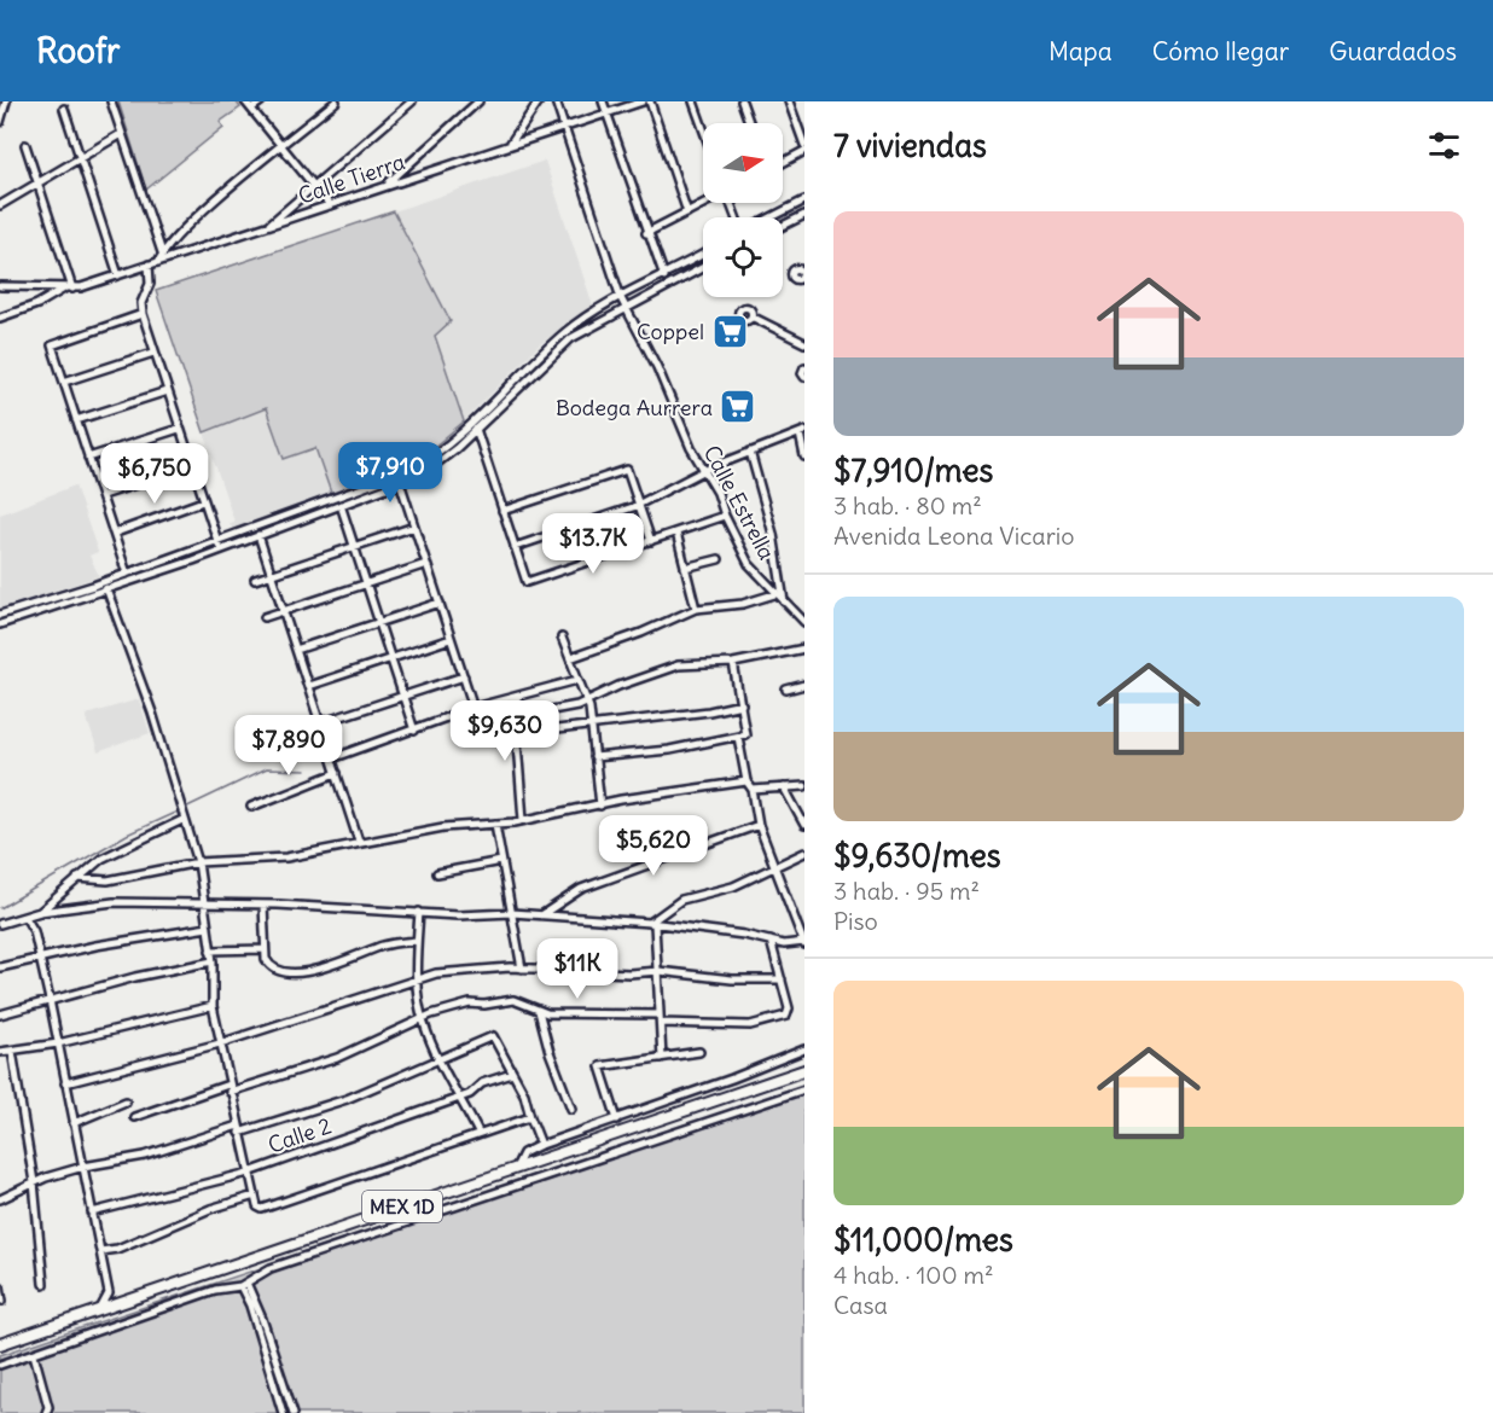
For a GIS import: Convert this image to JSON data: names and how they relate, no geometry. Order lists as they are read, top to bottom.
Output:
{
  "streets": {
    "highway": ["MEX 1D"],
    "street": ["Calle Tierra", "Calle Estrella", "Calle 2"]
  },
  "crossings": [
    ["Calle Tierra", "Calle Estrella"]
  ],
  "places": {
    "supermarket": ["Coppel", "Bodega Aurrera"]
  },
  "north": "right",
  "page": {
    "header": "Roofr",
    "nav": ["Mapa", "Cómo llegar", "Guardados"],
    "heading": "7 viviendas",
    "list": [
      {
        "name": "$7,910/mes",
        "note": "3 hab. · 80 m² · Avenida Leona Vicario"
      },
      {
        "name": "$9,630/mes",
        "note": "3 hab. · 95 m² · Piso"
      },
      {
        "name": "$11,000/mes",
        "note": "4 hab. · 100 m² · Casa"
      }
    ],
    "price": [
      "$7,910",
      "$6,750",
      "$13.7K",
      "$9,630",
      "$7,890",
      "$5,620",
      "$11K"
    ]
  }
}
